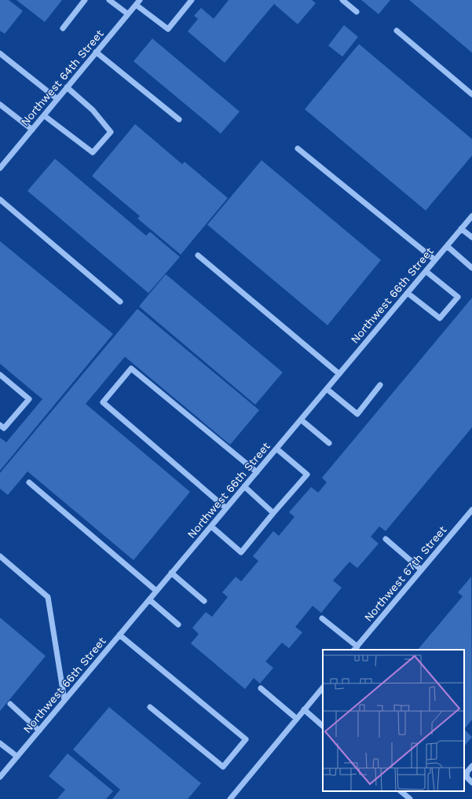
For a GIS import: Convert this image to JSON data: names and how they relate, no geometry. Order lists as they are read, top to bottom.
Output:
{
  "streets": {
    "street": ["Northwest 64th Street", "Northwest 66th Street", "Northwest 67th Street"]
  }
}
